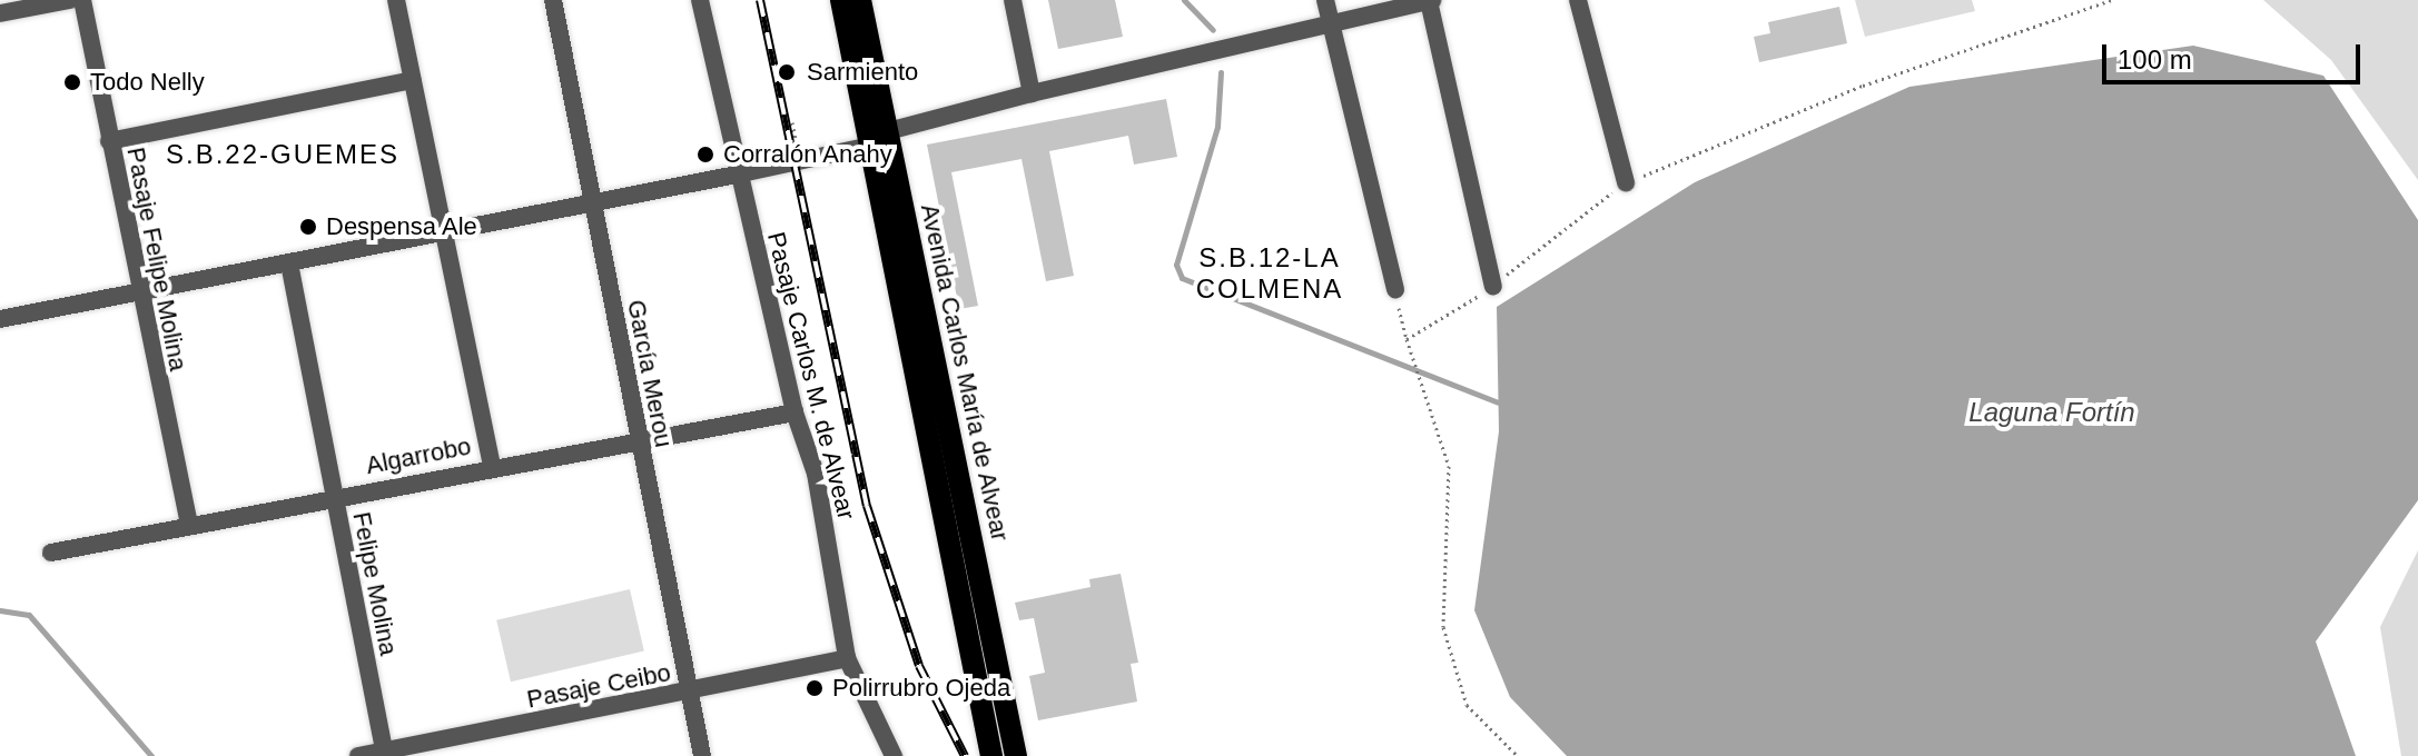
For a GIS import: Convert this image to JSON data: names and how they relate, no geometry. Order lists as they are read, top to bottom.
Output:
{
  "streets": {
    "main road": ["Avenida Carlos María de Alvear"],
    "street": [
      "Pasaje Felipe Molina",
      "García Merou",
      "Pasaje Carlos M. de Alvear",
      "Algarrobo",
      "Felipe Molina",
      "Pasaje Ceibo"
    ]
  },
  "crossings": [
    ["Pasaje Felipe Molina", "Algarrobo"],
    ["García Merou", "Algarrobo"],
    ["García Merou", "Pasaje Ceibo"],
    ["Pasaje Carlos M. de Alvear", "Algarrobo"],
    ["Pasaje Carlos M. de Alvear", "Pasaje Ceibo"],
    ["Algarrobo", "Felipe Molina"],
    ["Felipe Molina", "Pasaje Ceibo"]
  ],
  "districts": ["S.B.22-GUEMES", "S.B.12-LA COLMENA"],
  "water": ["Laguna Fortín"],
  "places": [
    "Sarmiento",
    "Todo Nelly",
    "Corralón Anahy",
    "Despensa Ale",
    "Polirrubro Ojeda"
  ],
  "scale_bar": "100 m"
}
